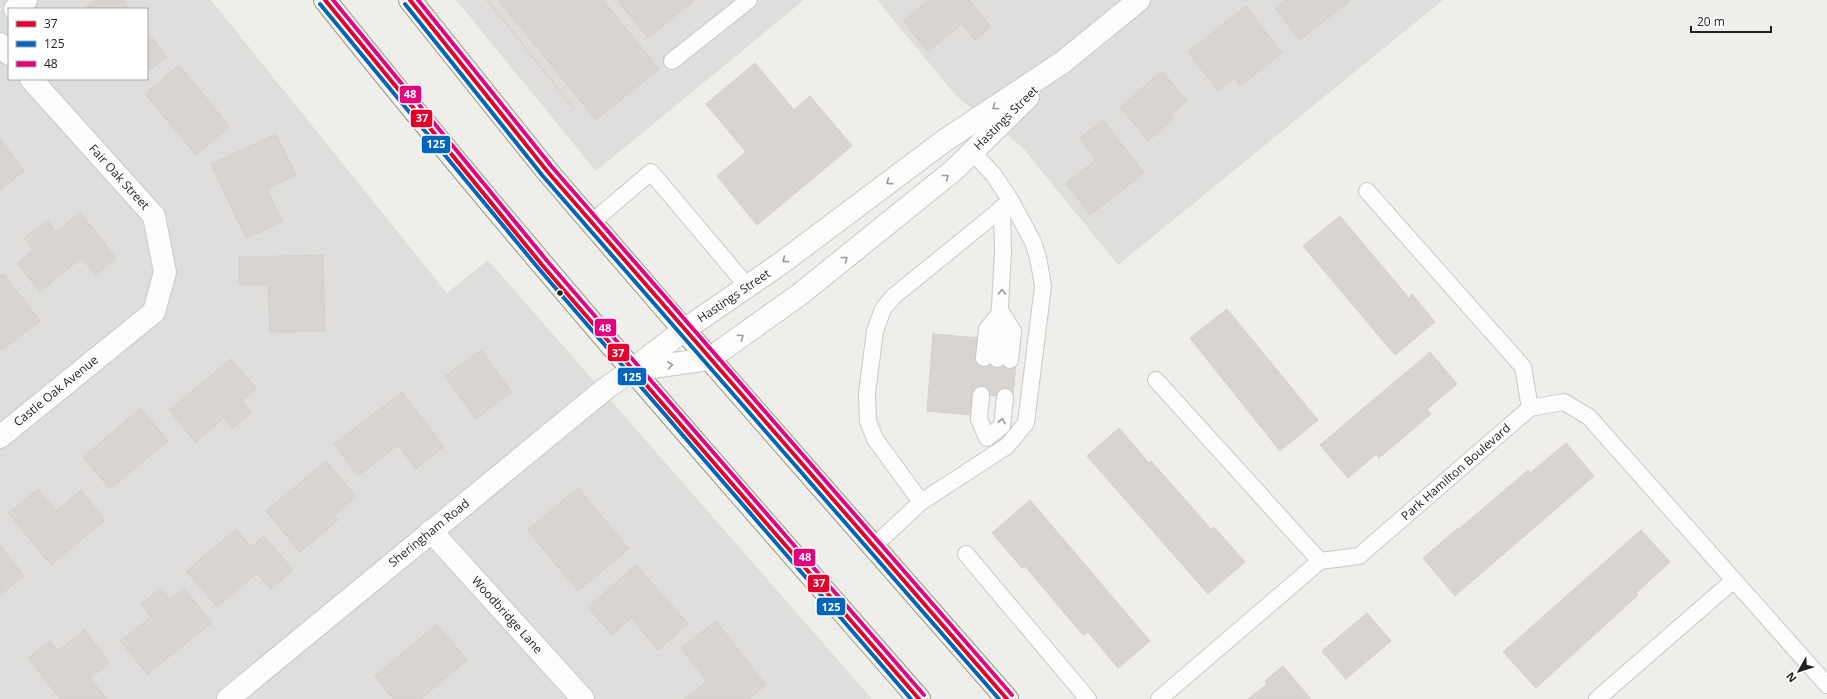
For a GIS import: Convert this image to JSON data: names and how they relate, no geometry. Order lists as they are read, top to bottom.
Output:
{
  "streets": {
    "street": [
      "Hastings Street",
      "Fair Oak Street",
      "Castle Oak Avenue",
      "Sheringham Road",
      "Woodbridge Lane"
    ],
    "lane": ["Park Hamilton Boulevard"]
  },
  "crossings": [
    ["Hastings Street", "Sheringham Road"],
    ["Fair Oak Street", "Castle Oak Avenue"],
    ["Sheringham Road", "Woodbridge Lane"]
  ],
  "lines": ["transit line 37", "transit line 48", "transit line 125"],
  "legend": ["37", "125", "48"],
  "scale_bar": "20 m",
  "north": "bottom left"
}
